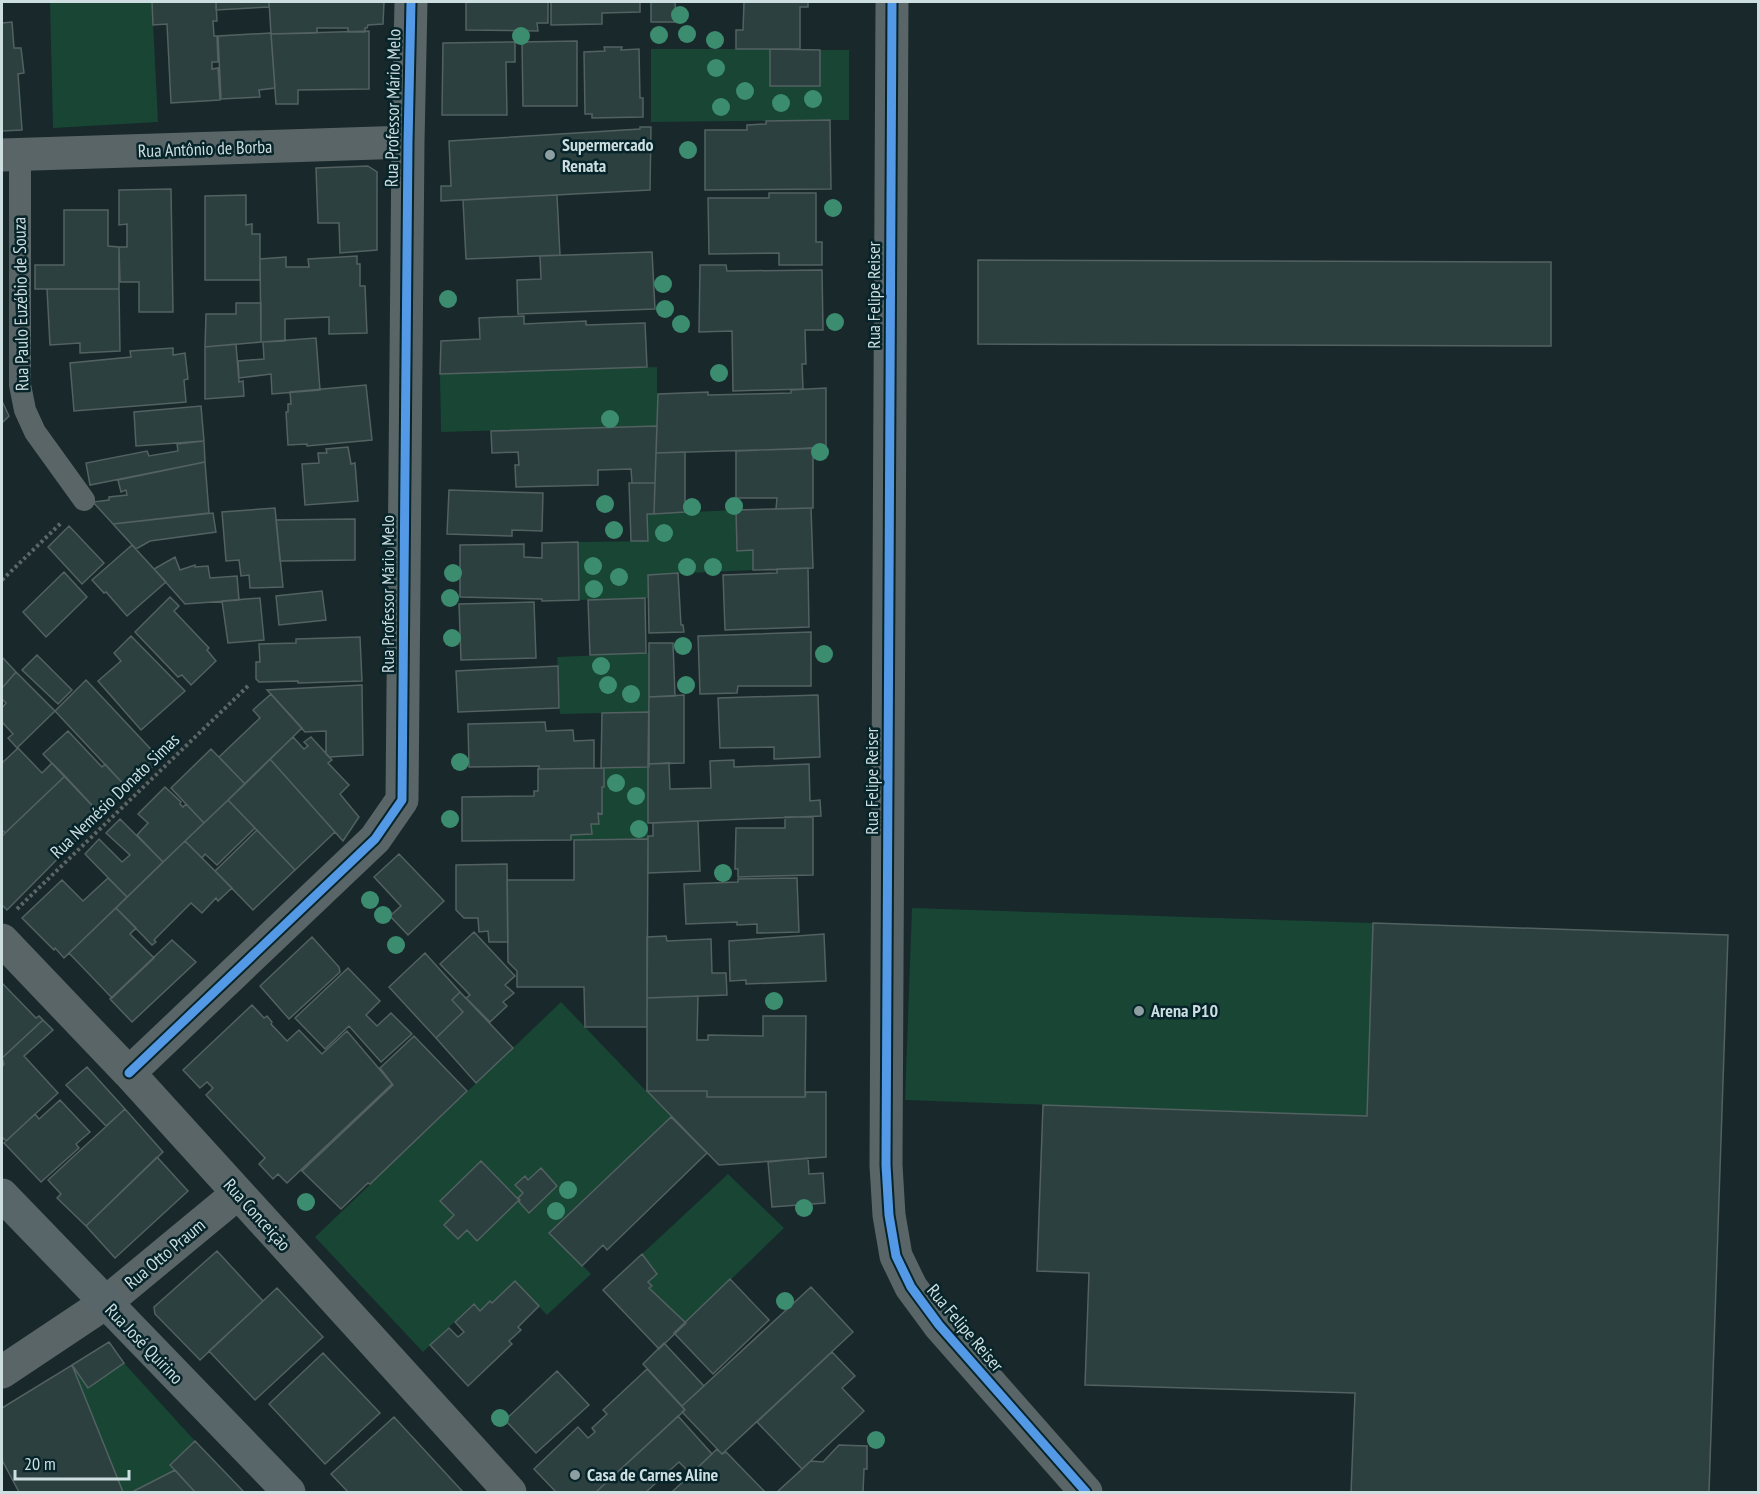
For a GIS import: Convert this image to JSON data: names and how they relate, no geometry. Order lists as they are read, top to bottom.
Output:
{
  "streets": {
    "main road": ["Rua José Quirino"],
    "street": [
      "Rua Professor Mário Melo",
      "Rua Antônio de Borba",
      "Rua Felipe Reiser",
      "Rua Conceição",
      "Rua Otto Praum"
    ],
    "lane": ["Rua Paulo Euzébio de Souza"],
    "path": ["Rua Nemésio Donato Simas"]
  },
  "crossings": [
    ["Rua Professor Mário Melo", "Rua Antônio de Borba"],
    ["Rua Professor Mário Melo", "Rua Conceição"],
    ["Rua Antônio de Borba", "Rua Paulo Euzébio de Souza"],
    ["Rua Conceição", "Rua Otto Praum"],
    ["Rua Otto Praum", "Rua José Quirino"]
  ],
  "places": ["Supermercado Renata", "Arena P10", "Casa de Carnes Aline"],
  "scale_bar": "20 m"
}
